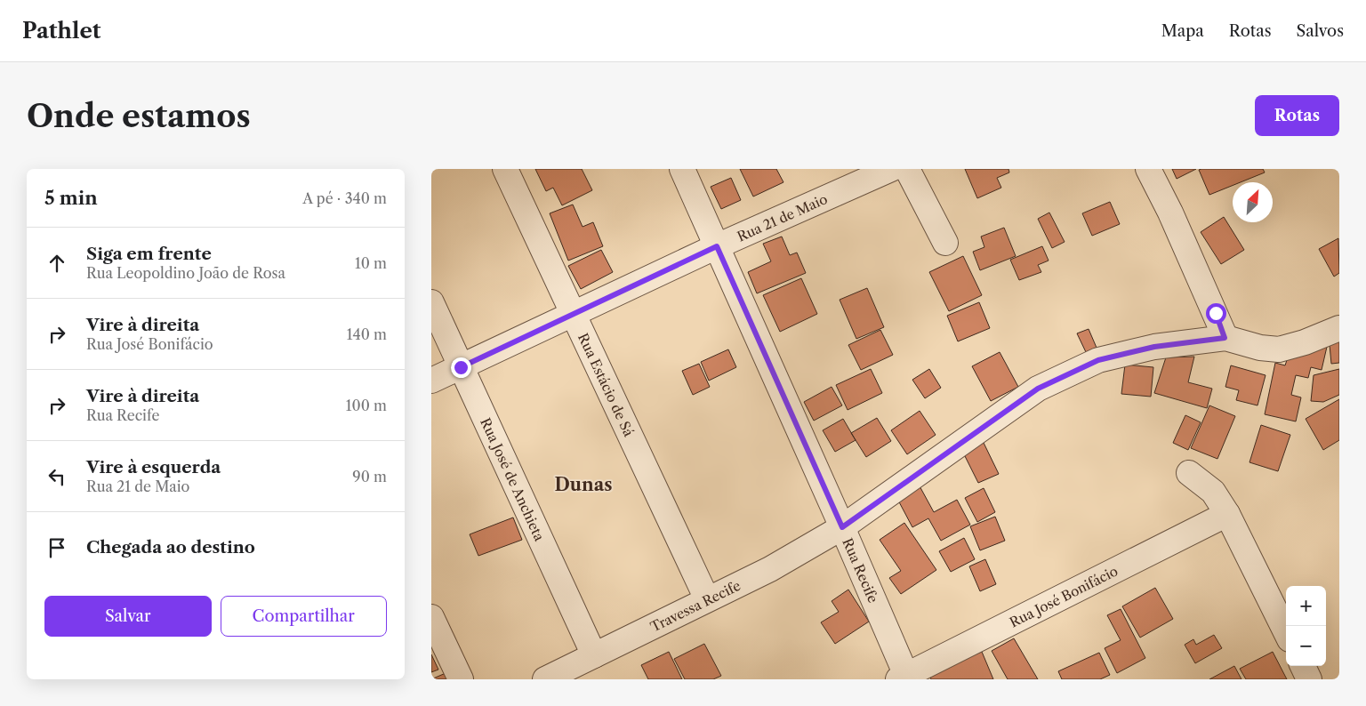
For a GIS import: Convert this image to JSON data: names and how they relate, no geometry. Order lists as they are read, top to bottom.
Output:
{
  "streets": {
    "street": [
      "Rua 21 de Maio",
      "Rua Estácio de Sá",
      "Rua José de Anchieta",
      "Rua Recife",
      "Rua José Bonifácio",
      "Travessa Recife"
    ]
  },
  "crossings": [
    ["Rua 21 de Maio", "Rua Estácio de Sá"],
    ["Rua 21 de Maio", "Rua José de Anchieta"],
    ["Rua 21 de Maio", "Rua Recife"],
    ["Rua Estácio de Sá", "Travessa Recife"],
    ["Rua José de Anchieta", "Travessa Recife"],
    ["Rua Recife", "Rua José Bonifácio"],
    ["Rua Recife", "Travessa Recife"]
  ],
  "districts": ["Dunas"],
  "north": "top right",
  "page": {
    "header": "Pathlet",
    "nav": ["Mapa", "Rotas", "Salvos"],
    "buttons": [
      "Rotas",
      ["Salvar", "Compartilhar"]
    ],
    "title": "Onde estamos",
    "heading": ["5 min", "A pé · 340 m"],
    "list": [
      ["Siga em frente", "Rua Leopoldino João de Rosa", "10 m"],
      ["Vire à direita", "Rua José Bonifácio", "140 m"],
      ["Vire à direita", "Rua Recife", "100 m"],
      ["Vire à esquerda", "Rua 21 de Maio", "90 m"],
      "Chegada ao destino"
    ],
    "map_buttons": ["+", "−"]
  }
}
